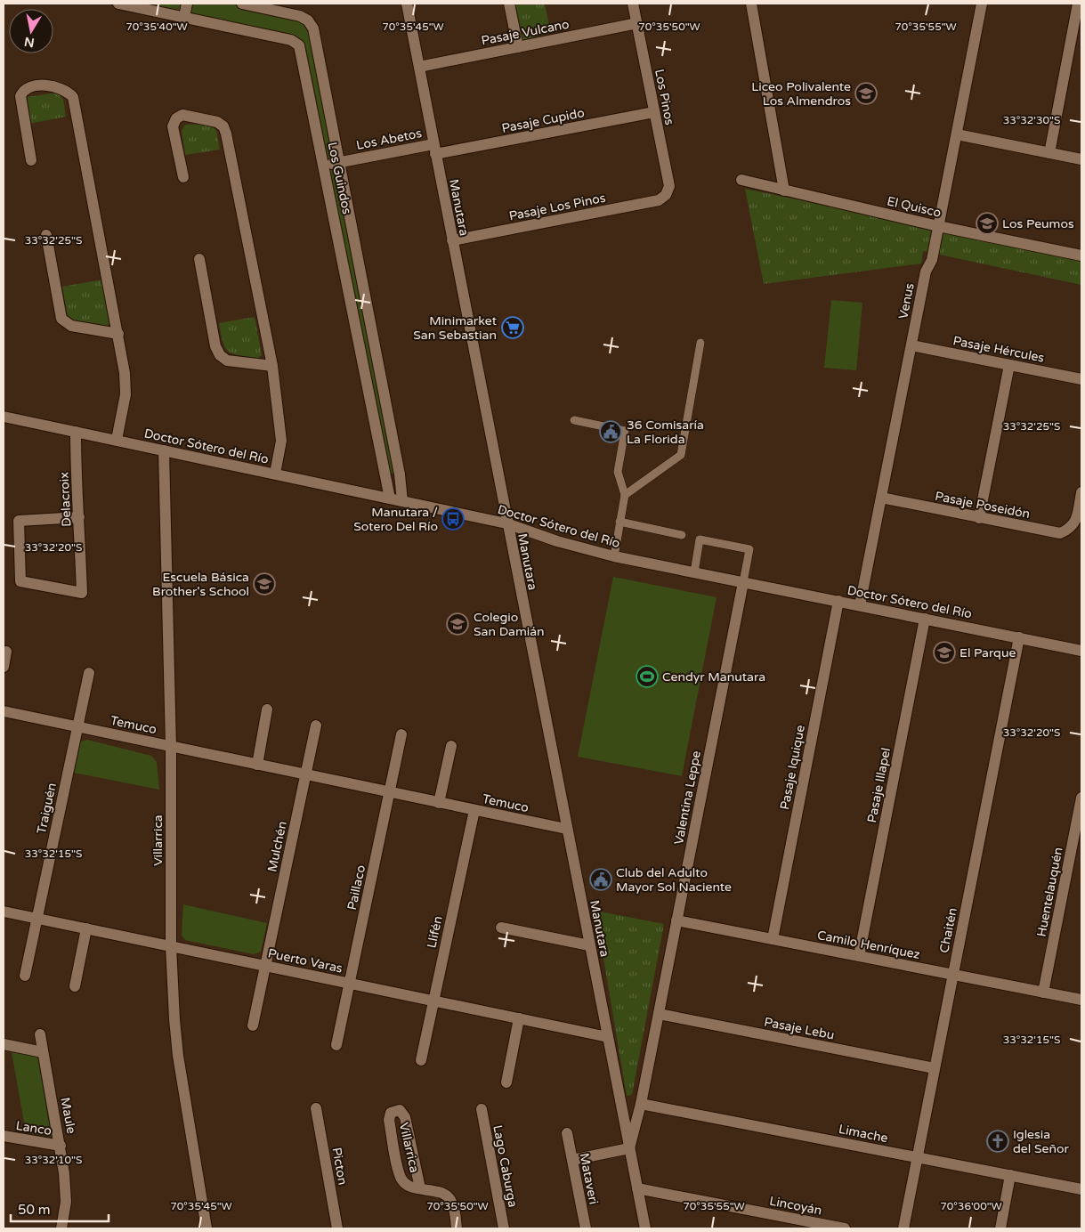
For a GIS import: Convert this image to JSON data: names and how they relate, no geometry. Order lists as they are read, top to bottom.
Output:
{
  "streets": {
    "street": [
      "Pasaje Vulcano",
      "Los Pinos",
      "Pasaje Cupido",
      "Los Abetos",
      "Los Guindos",
      "Pasaje Los Pinos",
      "El Quisco",
      "Manutara",
      "Venus",
      "Pasaje Hércules",
      "Doctor Sótero del Río",
      "Delacroix",
      "Pasaje Poseidón",
      "Temuco",
      "Pasaje Iquique",
      "Pasaje Illapel",
      "Valentina Leppe",
      "Traiguén",
      "Villarrica",
      "Mulchén",
      "Paillaco",
      "Huentelauquén",
      "Chaitén",
      "Llifén",
      "Camilo Henríquez",
      "Puerto Varas",
      "Pasaje Lebu",
      "Maule",
      "Lanco",
      "Limache",
      "Picton",
      "Lago Caburga",
      "Mataveri",
      "Lincoyán"
    ]
  },
  "crossings": [
    ["Pasaje Vulcano", "Los Pinos"],
    ["Pasaje Vulcano", "Manutara"],
    ["Los Pinos", "Pasaje Cupido"],
    ["Los Pinos", "Pasaje Los Pinos"],
    ["Pasaje Cupido", "Los Abetos"],
    ["Pasaje Cupido", "Manutara"],
    ["Los Abetos", "Los Guindos"],
    ["Los Abetos", "Manutara"],
    ["Los Guindos", "Doctor Sótero del Río"],
    ["Pasaje Los Pinos", "Manutara"],
    ["El Quisco", "Venus"],
    ["Manutara", "Doctor Sótero del Río"],
    ["Manutara", "Temuco"],
    ["Manutara", "Valentina Leppe"],
    ["Manutara", "Puerto Varas"],
    ["Manutara", "Lincoyán"],
    ["Venus", "Pasaje Hércules"],
    ["Venus", "Doctor Sótero del Río"],
    ["Venus", "Pasaje Poseidón"],
    ["Doctor Sótero del Río", "Delacroix"],
    ["Doctor Sótero del Río", "Pasaje Iquique"],
    ["Doctor Sótero del Río", "Pasaje Illapel"],
    ["Doctor Sótero del Río", "Valentina Leppe"],
    ["Doctor Sótero del Río", "Villarrica"],
    ["Doctor Sótero del Río", "Chaitén"],
    ["Temuco", "Traiguén"],
    ["Temuco", "Villarrica"],
    ["Temuco", "Mulchén"],
    ["Temuco", "Paillaco"],
    ["Temuco", "Llifén"],
    ["Pasaje Iquique", "Camilo Henríquez"],
    ["Pasaje Illapel", "Camilo Henríquez"],
    ["Valentina Leppe", "Camilo Henríquez"],
    ["Valentina Leppe", "Pasaje Lebu"],
    ["Valentina Leppe", "Limache"],
    ["Traiguén", "Puerto Varas"],
    ["Villarrica", "Puerto Varas"],
    ["Mulchén", "Puerto Varas"],
    ["Paillaco", "Puerto Varas"],
    ["Huentelauquén", "Camilo Henríquez"],
    ["Chaitén", "Camilo Henríquez"],
    ["Chaitén", "Pasaje Lebu"],
    ["Chaitén", "Limache"],
    ["Llifén", "Puerto Varas"],
    ["Maule", "Lanco"]
  ],
  "places": {
    "school or university": [
      "Liceo Polivalente Los Almendros",
      "Los Peumos",
      "Escuela Básica Brother's School",
      "Colegio San Damián",
      "El Parque"
    ],
    "supermarket": ["Minimarket San Sebastian"],
    "public building": ["36 Comisaría La Florida", "Club del Adulto Mayor Sol Naciente"],
    "bus stop": ["Manutara / Sotero Del Río"],
    "sports": ["Cendyr Manutara"],
    "church": ["Iglesia del Señor"]
  },
  "scale_bar": "50 m",
  "north": "bottom",
  "coordinates": [
    "70°35'45\"W",
    "70°35'50\"W",
    "70°35'55\"W",
    "70°35'40\"W",
    "33°32'30\"S",
    "33°32'25\"S",
    "33°32'20\"S",
    "33°32'15\"S",
    "33°32'10\"S",
    "70°36'00\"W"
  ]
}
